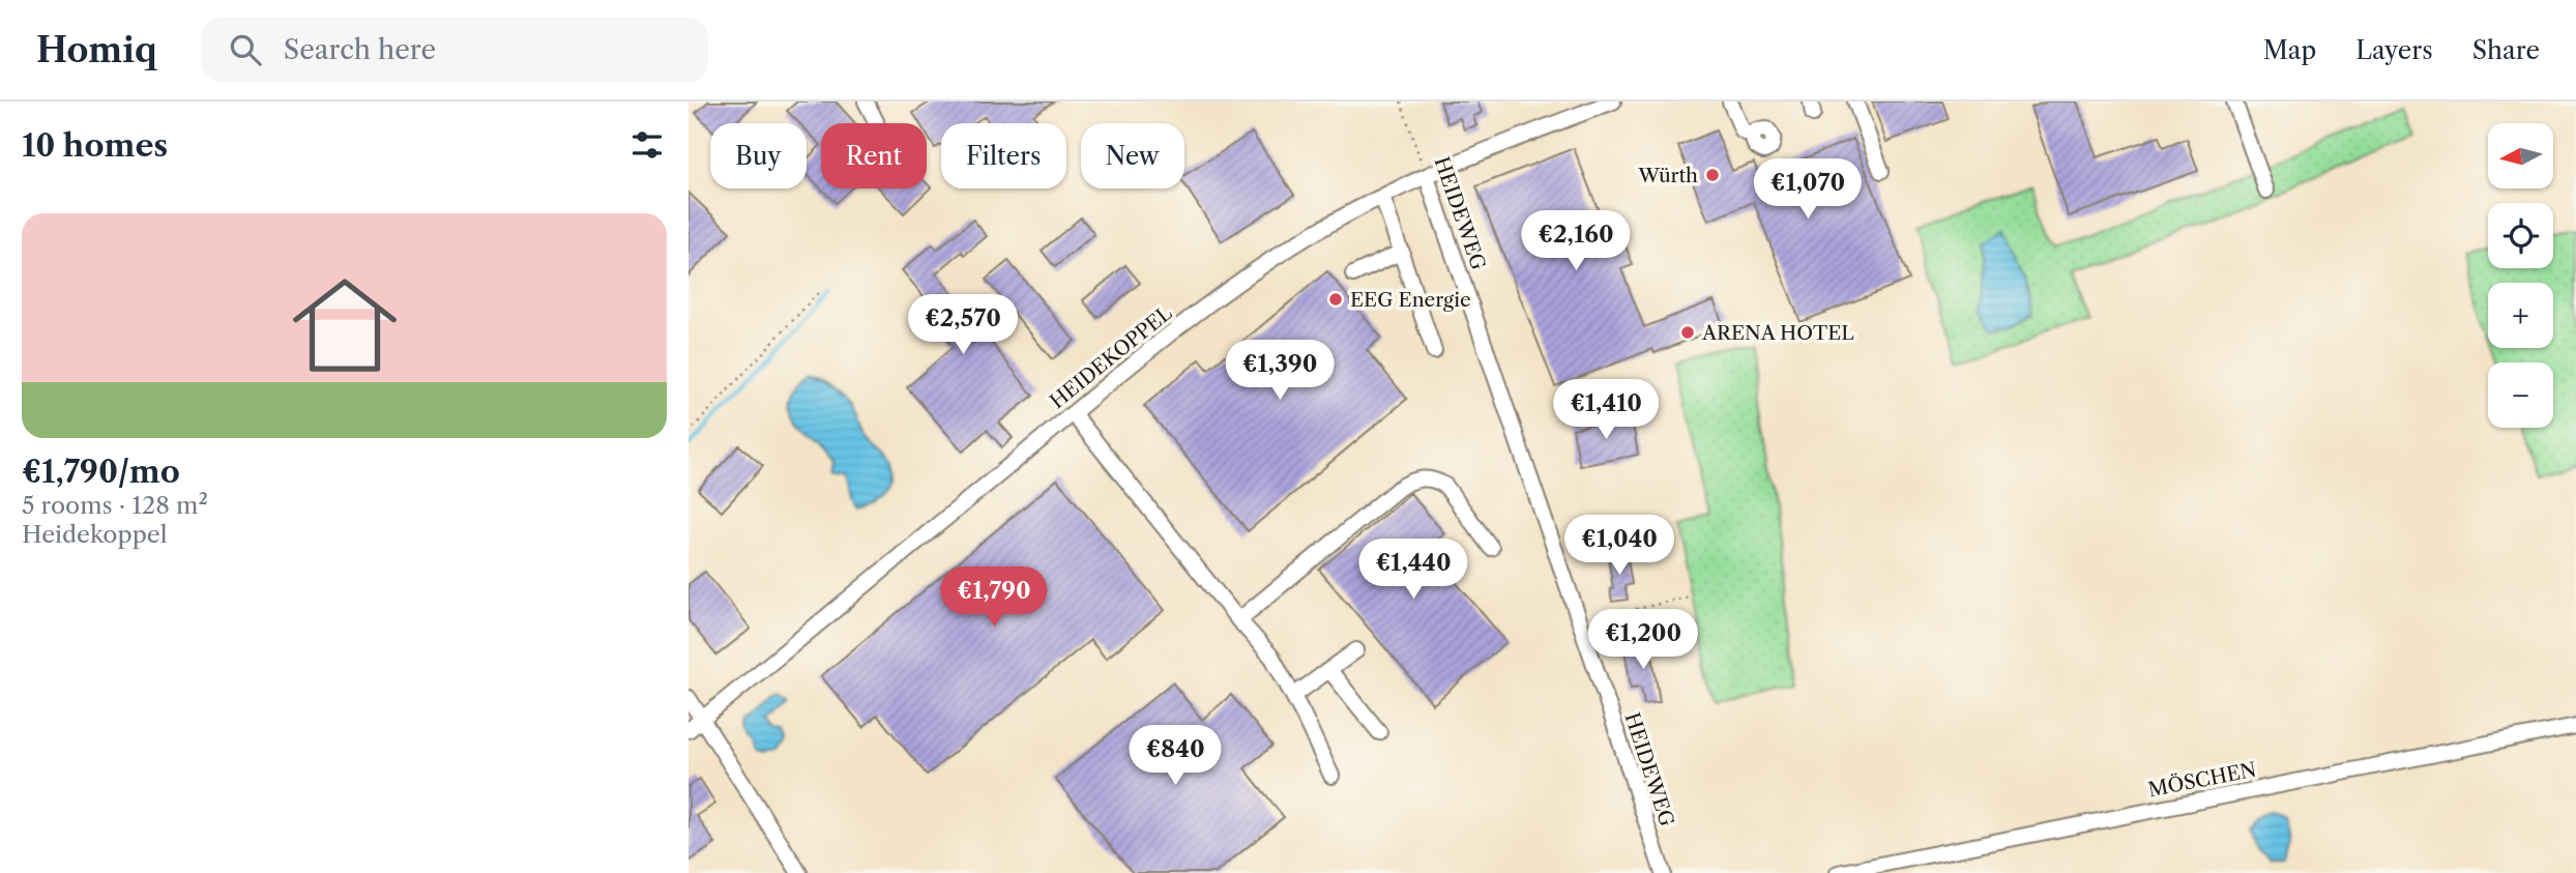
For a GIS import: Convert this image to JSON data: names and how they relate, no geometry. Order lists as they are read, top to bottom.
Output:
{
  "streets": {
    "street": ["HEIDEWEG", "HEIDEKOPPEL", "MÖSCHEN"]
  },
  "crossings": [
    ["HEIDEWEG", "HEIDEKOPPEL"]
  ],
  "places": ["Würth", "EEG Energie", "ARENA HOTEL"],
  "north": "left",
  "page": {
    "header": "Homiq",
    "search": "Search here",
    "nav": ["Map", "Layers", "Share"],
    "heading": "10 homes",
    "map_buttons": ["+", "−"],
    "chip": [
      "Buy",
      "Rent",
      "Filters",
      "New"
    ],
    "price": [
      "€1,070",
      "€2,160",
      "€2,570",
      "€1,390",
      "€1,410",
      "€1,040",
      "€1,440",
      "€1,790",
      "€1,200",
      "€840"
    ],
    "list": [
      {
        "name": "€1,790/mo",
        "note": "5 rooms · 128 m² · Heidekoppel"
      }
    ]
  }
}
